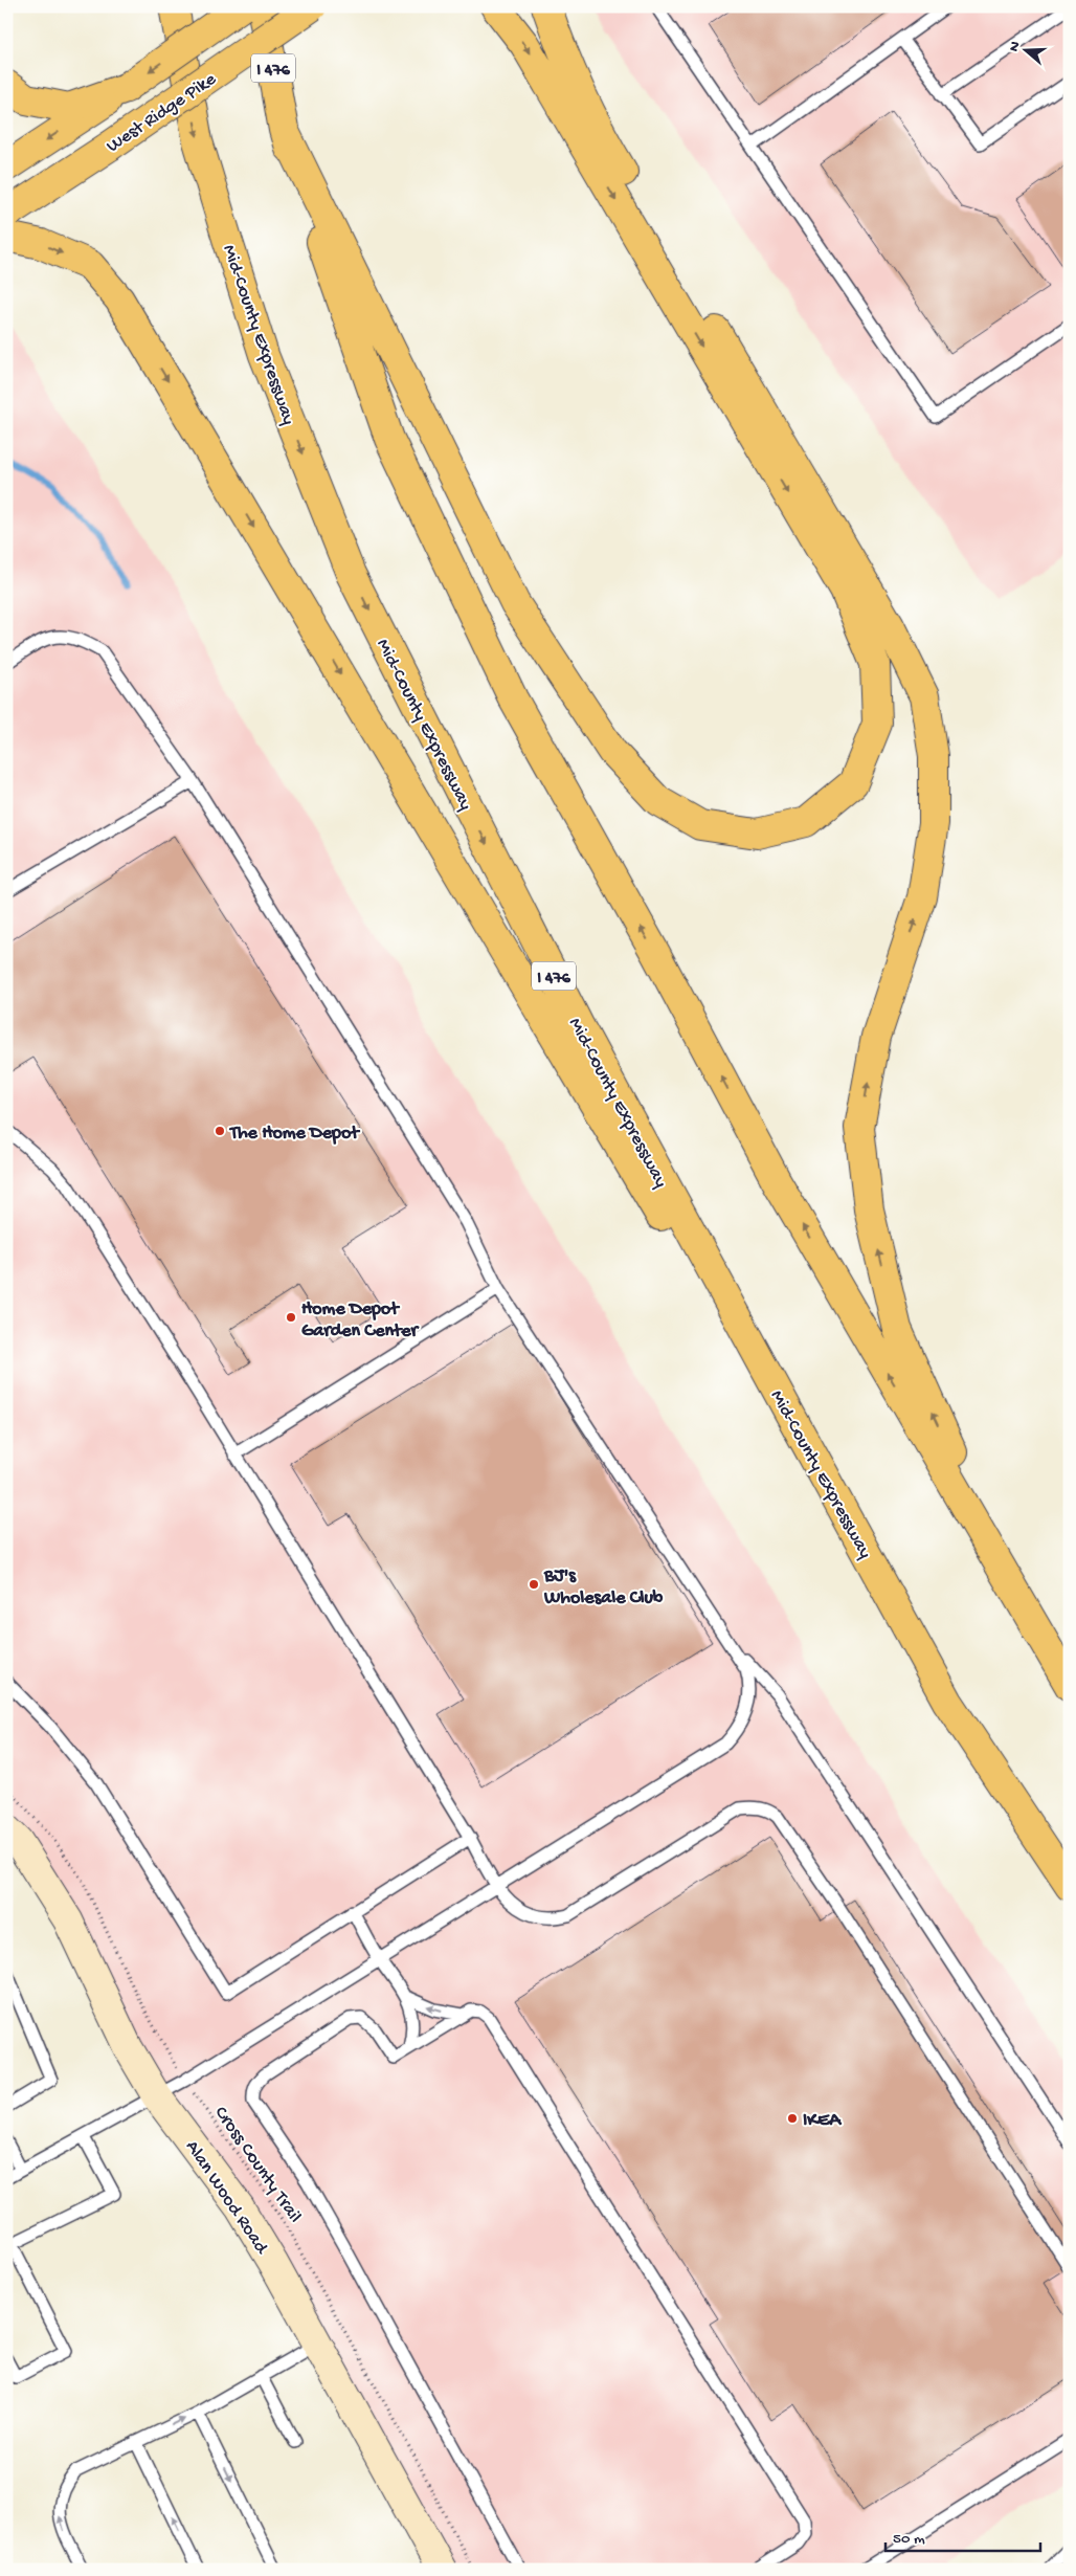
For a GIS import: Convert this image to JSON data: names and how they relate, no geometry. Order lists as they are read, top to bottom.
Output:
{
  "streets": {
    "main road": ["I 476", "West Ridge Pike", "Mid-County Expressway"],
    "street": ["Alan Wood Road"],
    "path": ["Cross County Trail"]
  },
  "places": [
    "The Home Depot",
    "Home Depot Garden Center",
    "BJ's Wholesale Club",
    "IKEA"
  ],
  "scale_bar": "50 m",
  "north": "left"
}
